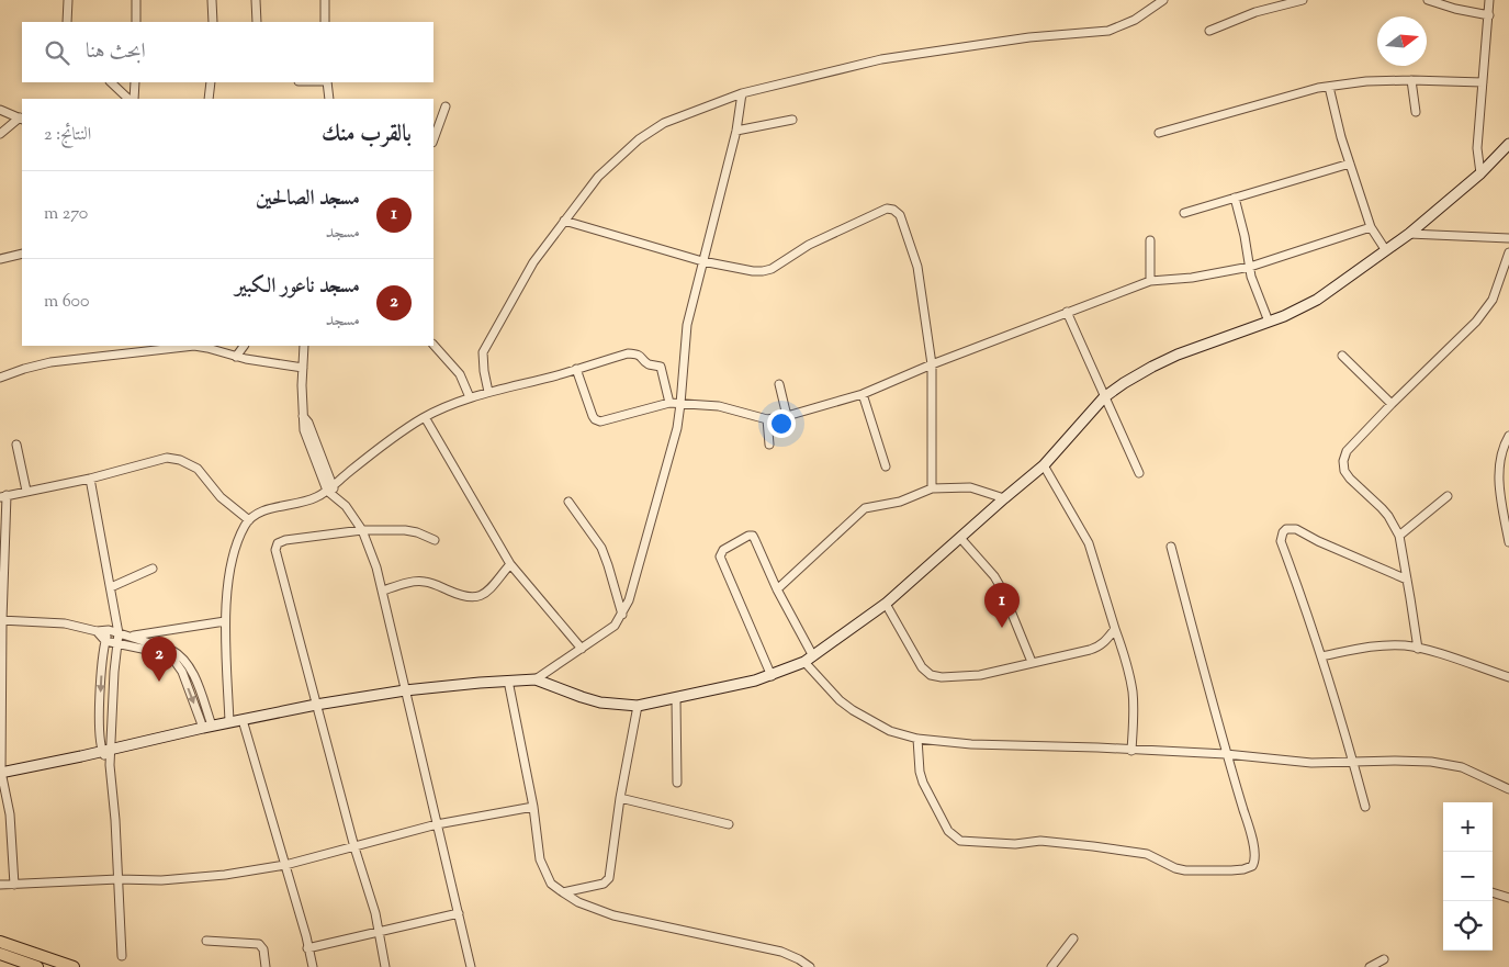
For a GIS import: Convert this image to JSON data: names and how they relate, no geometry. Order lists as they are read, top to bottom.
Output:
{
  "north": "right",
  "page": {
    "search": "ابحث هنا",
    "heading": ["بالقرب منك", "النتائج: 2"],
    "list": [
      {
        "mark": "1",
        "name": "مسجد الصالحين",
        "note": "مسجد",
        "value": "270 m"
      },
      {
        "mark": "2",
        "name": "مسجد ناعور الكبير",
        "note": "مسجد",
        "value": "600 m"
      }
    ],
    "pins": ["1", "2"],
    "map_buttons": ["+", "−"]
  }
}
